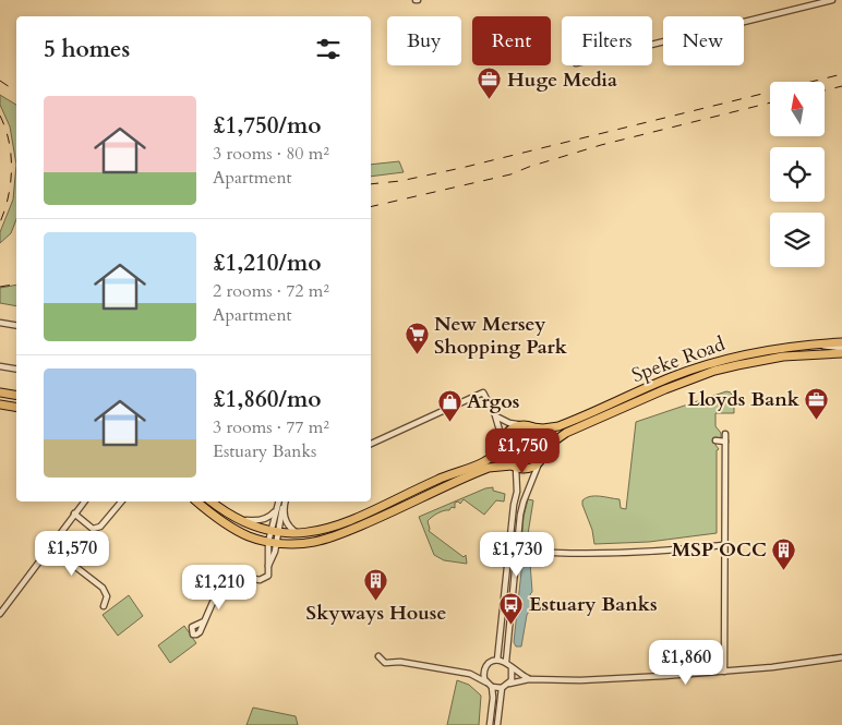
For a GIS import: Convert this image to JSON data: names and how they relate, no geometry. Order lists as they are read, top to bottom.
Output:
{
  "streets": {
    "highway": ["Speke Road"]
  },
  "places": {
    "office": ["Huge Media", "Lloyds Bank"],
    "supermarket": ["New Mersey Shopping Park"],
    "shop": ["Argos"],
    "building": ["MSP OCC", "Skyways House"],
    "bus stop": ["Estuary Banks"]
  },
  "north": "top",
  "page": {
    "chip": [
      "Buy",
      "Rent",
      "Filters",
      "New"
    ],
    "heading": "5 homes",
    "list": [
      {
        "name": "£1,750/mo",
        "note": "3 rooms · 80 m² · Apartment"
      },
      {
        "name": "£1,210/mo",
        "note": "2 rooms · 72 m² · Apartment"
      },
      {
        "name": "£1,860/mo",
        "note": "3 rooms · 77 m² · Estuary Banks"
      }
    ],
    "price": [
      "£1,750",
      "£1,570",
      "£1,730",
      "£1,210",
      "£1,860"
    ]
  }
}
